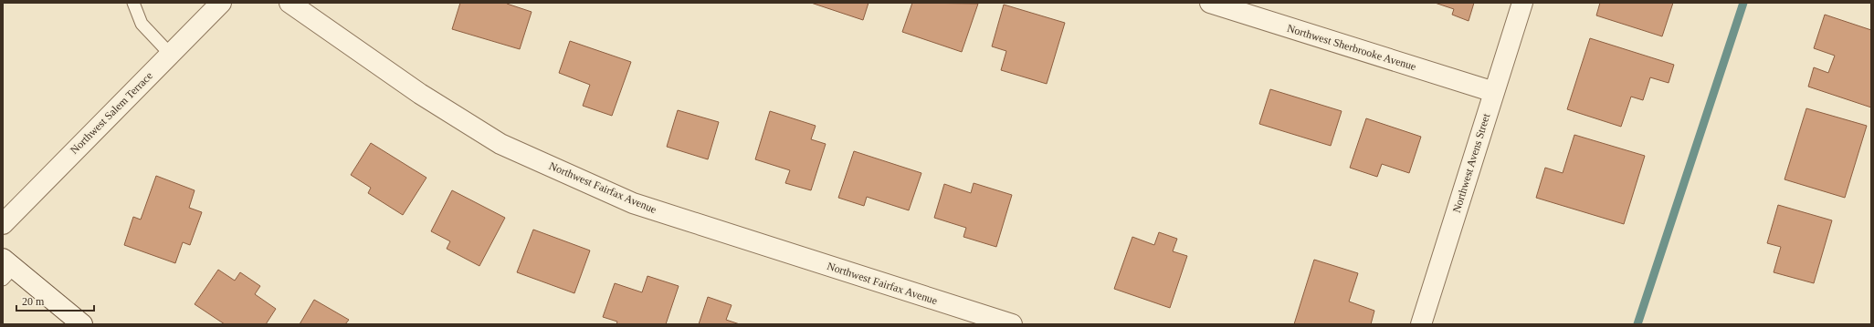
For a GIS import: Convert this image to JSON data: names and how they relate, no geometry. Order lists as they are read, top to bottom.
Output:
{
  "streets": {
    "street": [
      "Northwest Sherbrooke Avenue",
      "Northwest Salem Terrace",
      "Northwest Avens Street",
      "Northwest Fairfax Avenue"
    ]
  },
  "crossings": [
    ["Northwest Sherbrooke Avenue", "Northwest Avens Street"]
  ],
  "scale_bar": "20 m"
}
